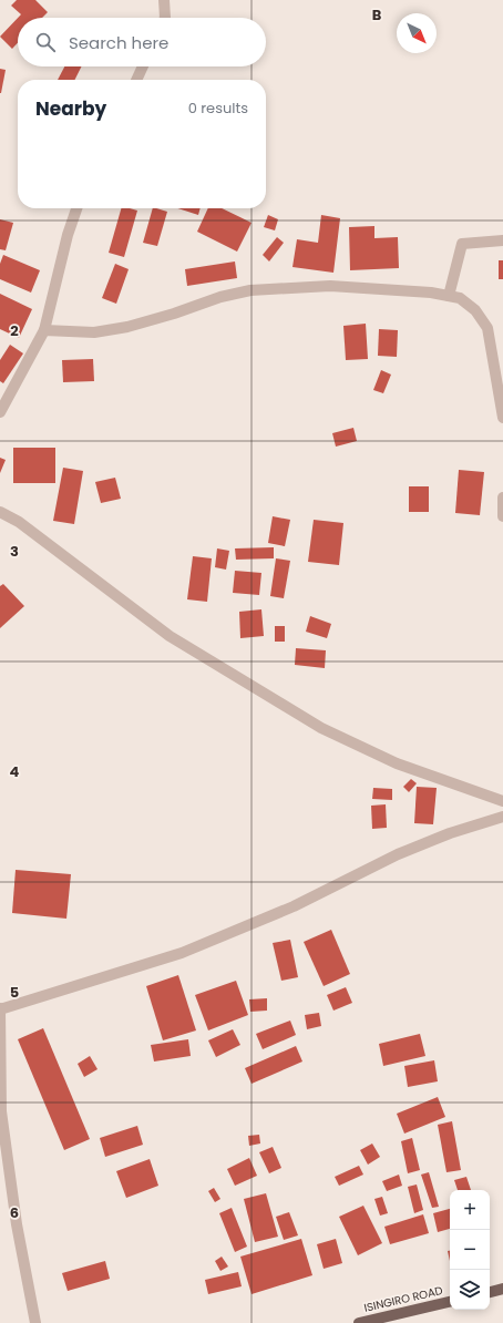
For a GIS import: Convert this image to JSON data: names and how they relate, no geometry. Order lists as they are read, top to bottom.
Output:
{
  "streets": {
    "main road": ["ISINGIRO ROAD"]
  },
  "north": "bottom right",
  "page": {
    "search": "Search here",
    "heading": ["Nearby", "0 results"],
    "map_buttons": ["+", "−"]
  },
  "grid": {
    "columns": ["B"],
    "rows": [
      "2",
      "3",
      "4",
      "5",
      "6"
    ]
  }
}
